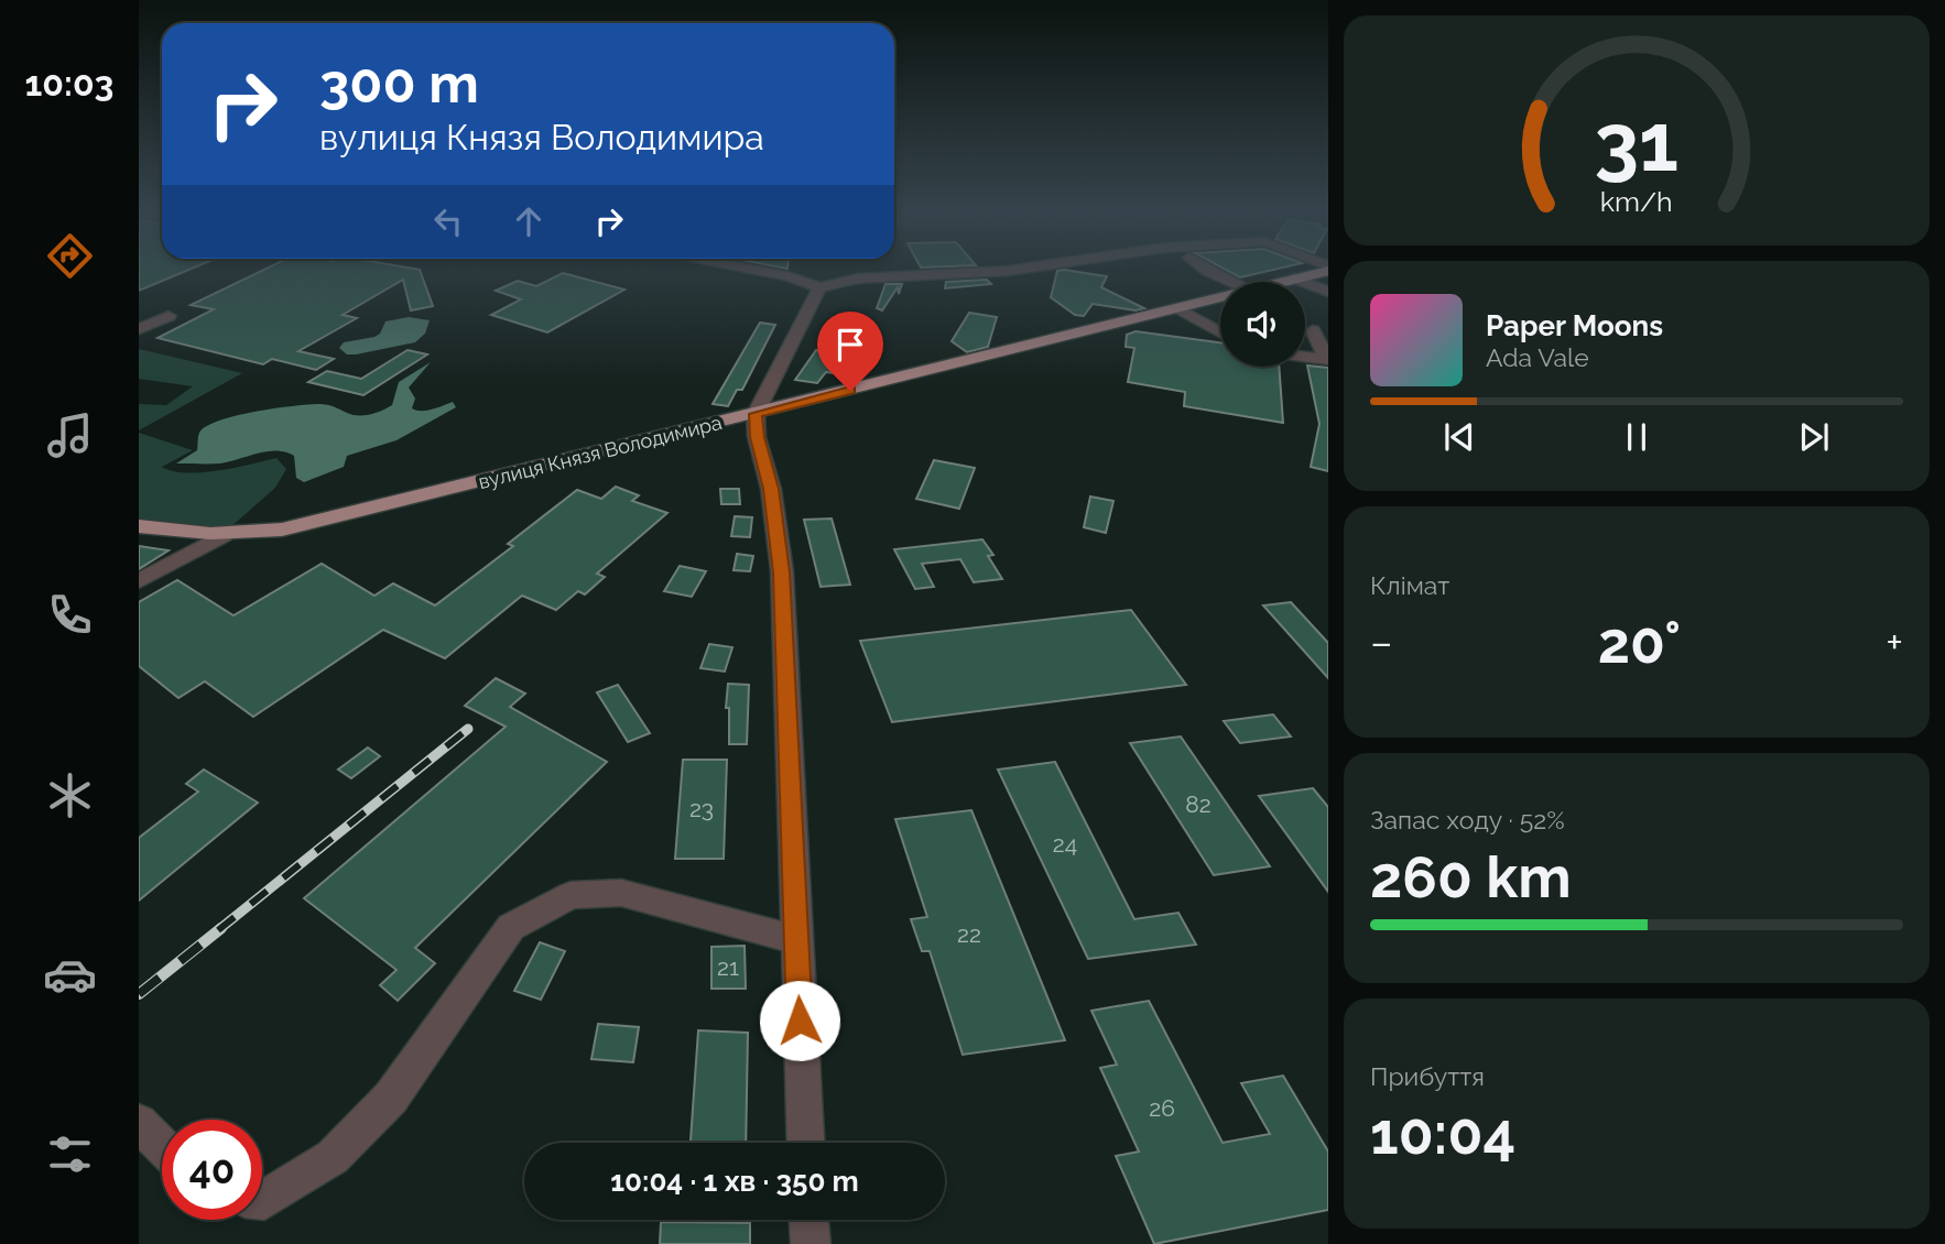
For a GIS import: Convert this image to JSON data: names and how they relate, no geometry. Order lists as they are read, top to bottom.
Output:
{
  "streets": {
    "main road": ["вулиця Князя Володимира"]
  },
  "house_numbers": [
    "82",
    "23",
    "24",
    "22",
    "21",
    "26"
  ],
  "page": {
    "tabs": "10:03",
    "turn": ["300 m", "вулиця Князя Володимира"],
    "song": ["Paper Moons", "Ada Vale"],
    "tile": [
      "Клімат",
      ["Запас ходу · 52%", "260 km"],
      ["Прибуття", "10:04"]
    ],
    "heat": ["−", "20°", "+"],
    "limit": "40",
    "trip": "10:04 · 1 хв · 350 m",
    "gauge": ["31", "km/h"]
  }
}
